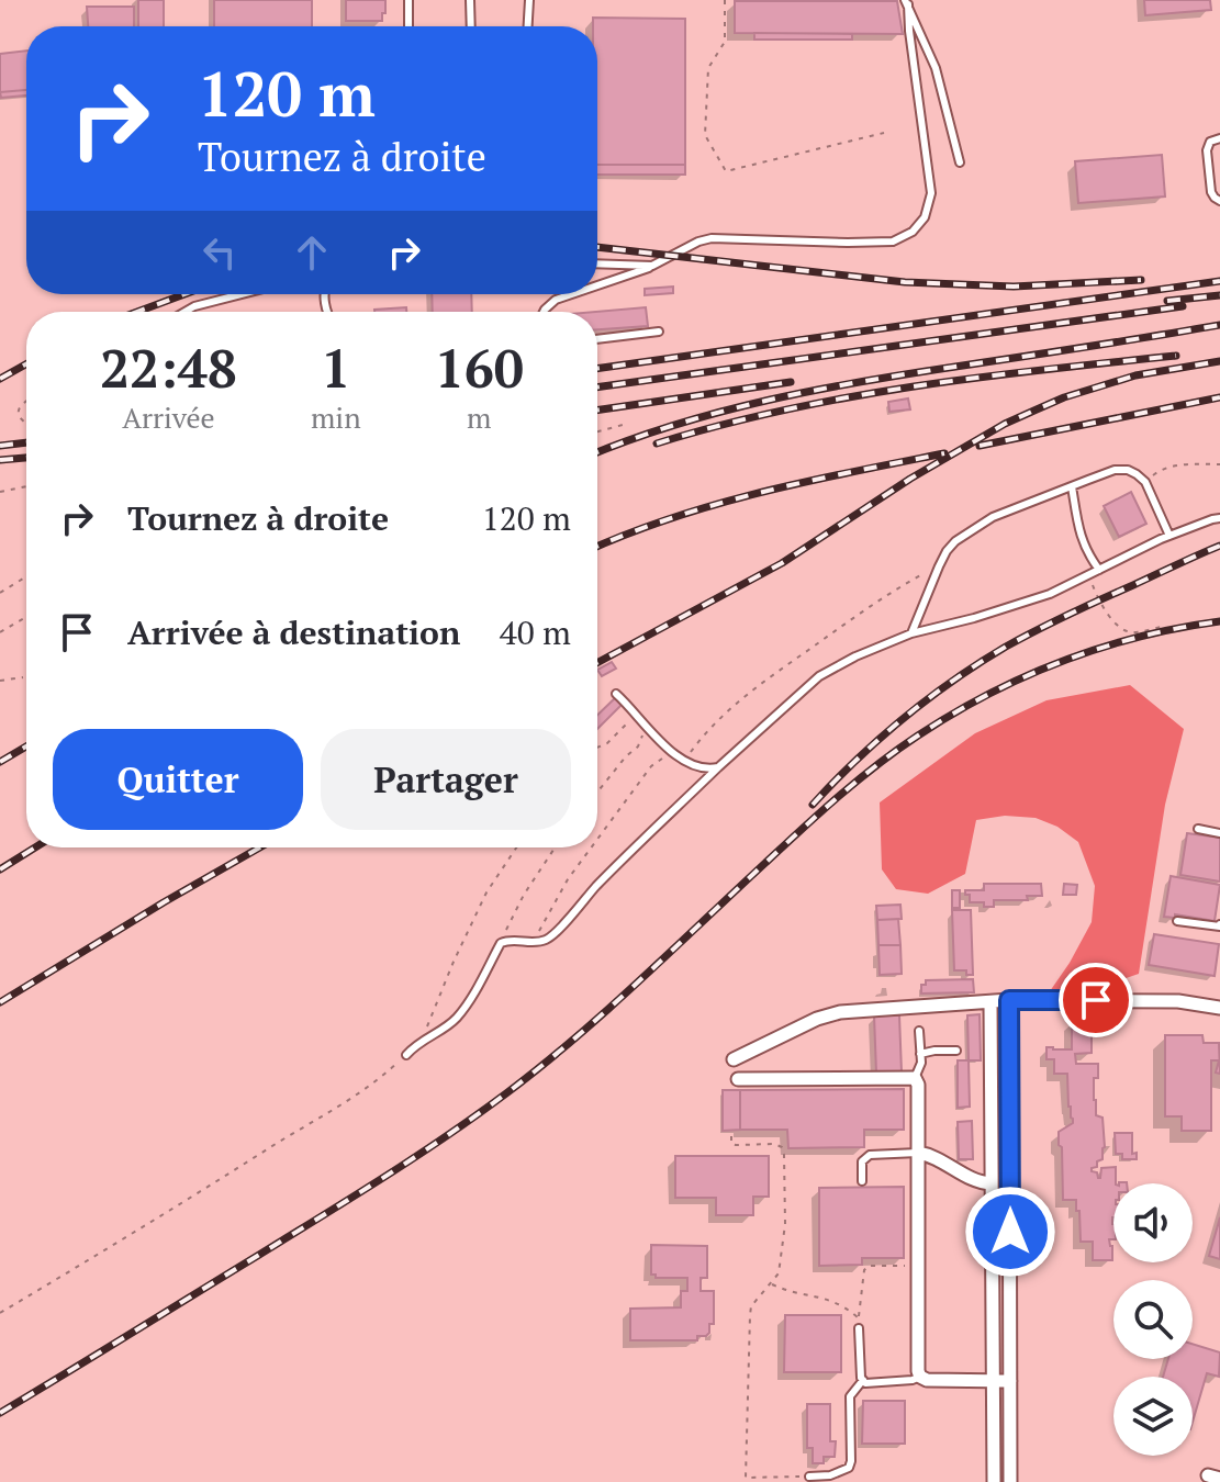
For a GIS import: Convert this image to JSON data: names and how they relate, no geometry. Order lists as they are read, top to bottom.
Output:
{
  "page": {
    "turn": ["120 m", "Tournez à droite"],
    "eta": [
      "22:48",
      "Arrivée",
      "1",
      "min",
      "160",
      "m"
    ],
    "list": [
      {
        "name": "Tournez à droite",
        "value": "120 m"
      },
      {
        "name": "Arrivée à destination",
        "value": "40 m"
      }
    ],
    "buttons": ["Quitter", "Partager"]
  }
}
